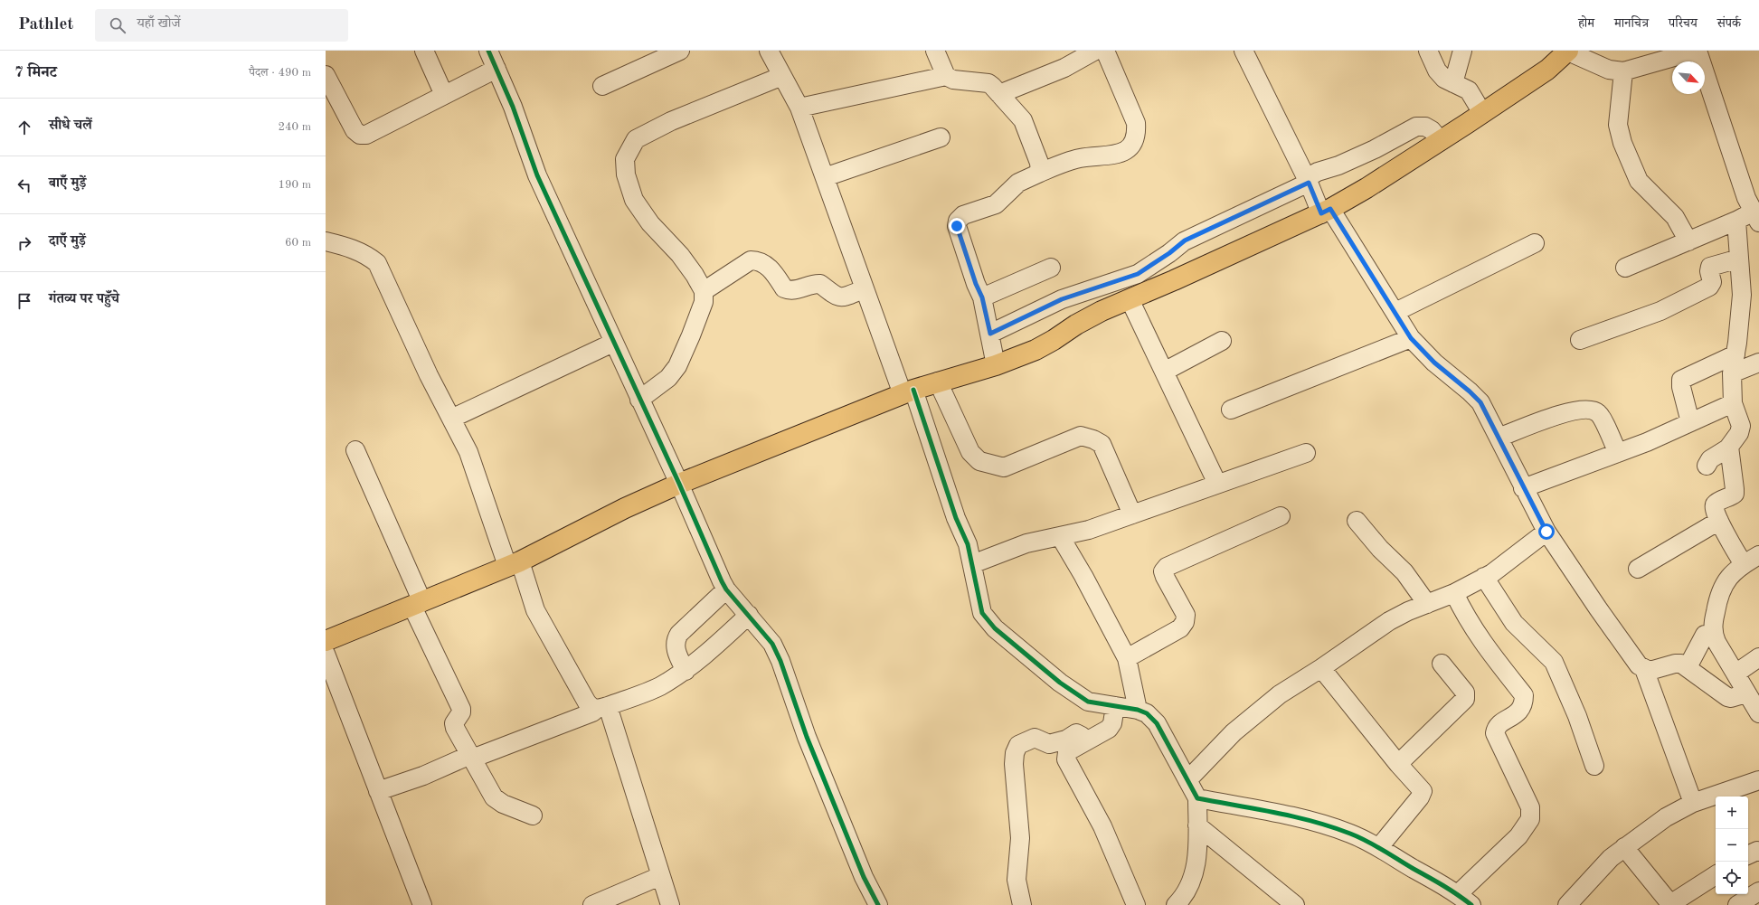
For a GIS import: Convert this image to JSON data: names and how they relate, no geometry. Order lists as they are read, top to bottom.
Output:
{
  "north": "bottom right",
  "page": {
    "header": "Pathlet",
    "search": "यहाँ खोजें",
    "nav": [
      "होम",
      "मानचित्र",
      "परिचय",
      "संपर्क"
    ],
    "heading": ["7 मिनट", "पैदल · 490 m"],
    "list": [
      ["सीधे चलें", "240 m"],
      ["बाएँ मुड़ें", "190 m"],
      ["दाएँ मुड़ें", "60 m"],
      "गंतव्य पर पहुँचे"
    ],
    "map_buttons": ["+", "−"]
  }
}
